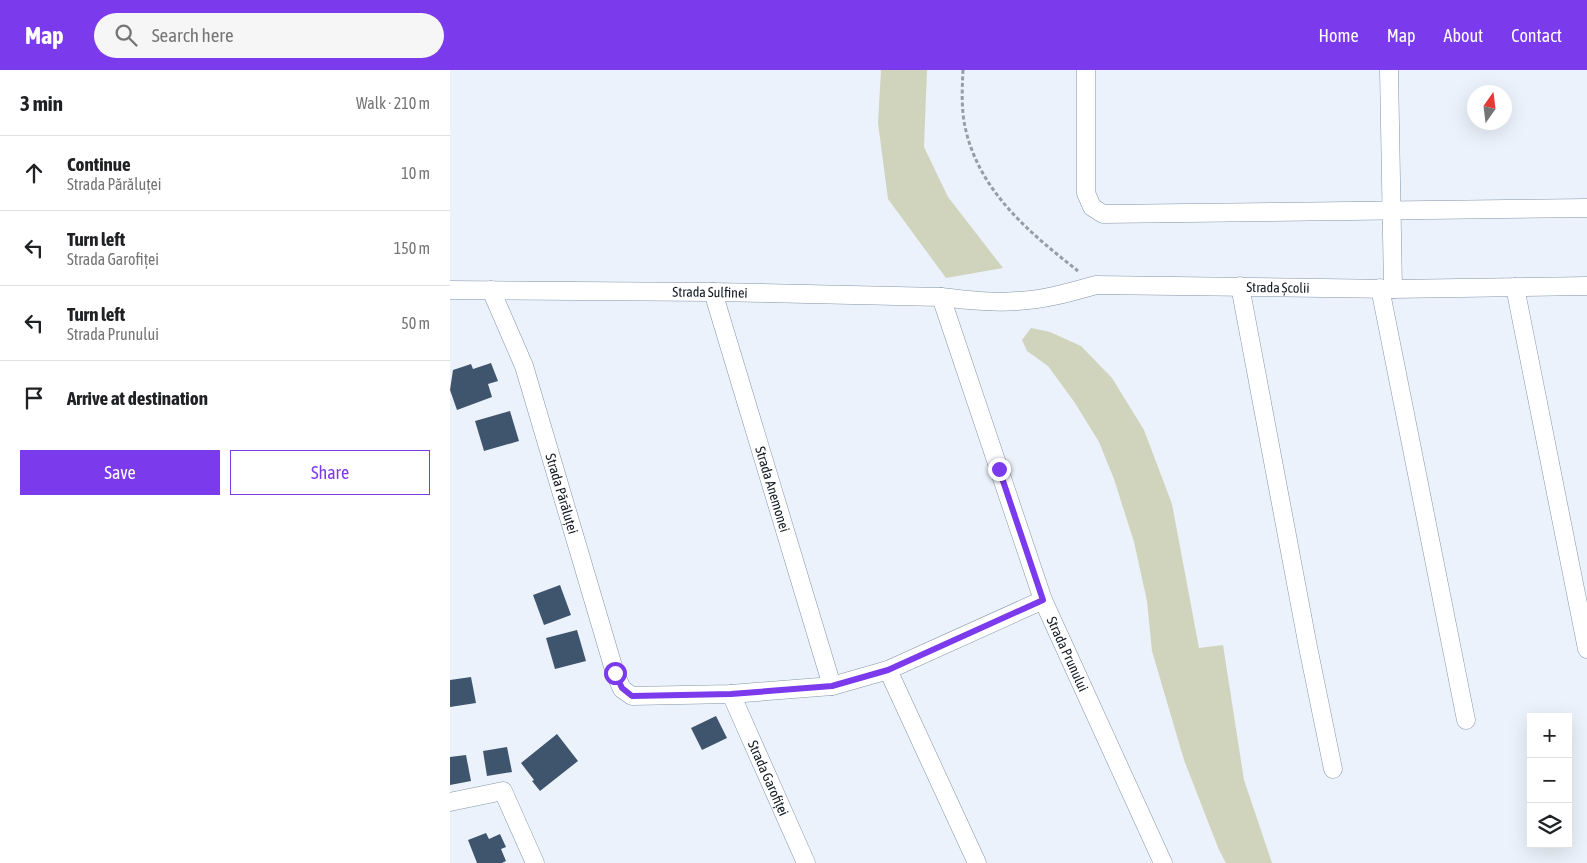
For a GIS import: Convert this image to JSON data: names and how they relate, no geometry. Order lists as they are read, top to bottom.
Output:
{
  "streets": {
    "street": [
      "Strada Școlii",
      "Strada Sulfinei",
      "Strada Anemonei",
      "Strada Părăluței",
      "Strada Prunului",
      "Strada Garofiței"
    ]
  },
  "crossings": [
    ["Strada Școlii", "Strada Sulfinei"],
    ["Strada Sulfinei", "Strada Anemonei"],
    ["Strada Sulfinei", "Strada Părăluței"],
    ["Strada Sulfinei", "Strada Prunului"],
    ["Strada Părăluței", "Strada Garofiței"]
  ],
  "north": "top",
  "page": {
    "header": "Map",
    "search": "Search here",
    "nav": [
      "Home",
      "Map",
      "About",
      "Contact"
    ],
    "heading": ["3 min", "Walk · 210 m"],
    "list": [
      ["Continue", "Strada Părăluței", "10 m"],
      ["Turn left", "Strada Garofiței", "150 m"],
      ["Turn left", "Strada Prunului", "50 m"],
      "Arrive at destination"
    ],
    "buttons": ["Save", "Share"],
    "map_buttons": ["+", "−"]
  }
}
